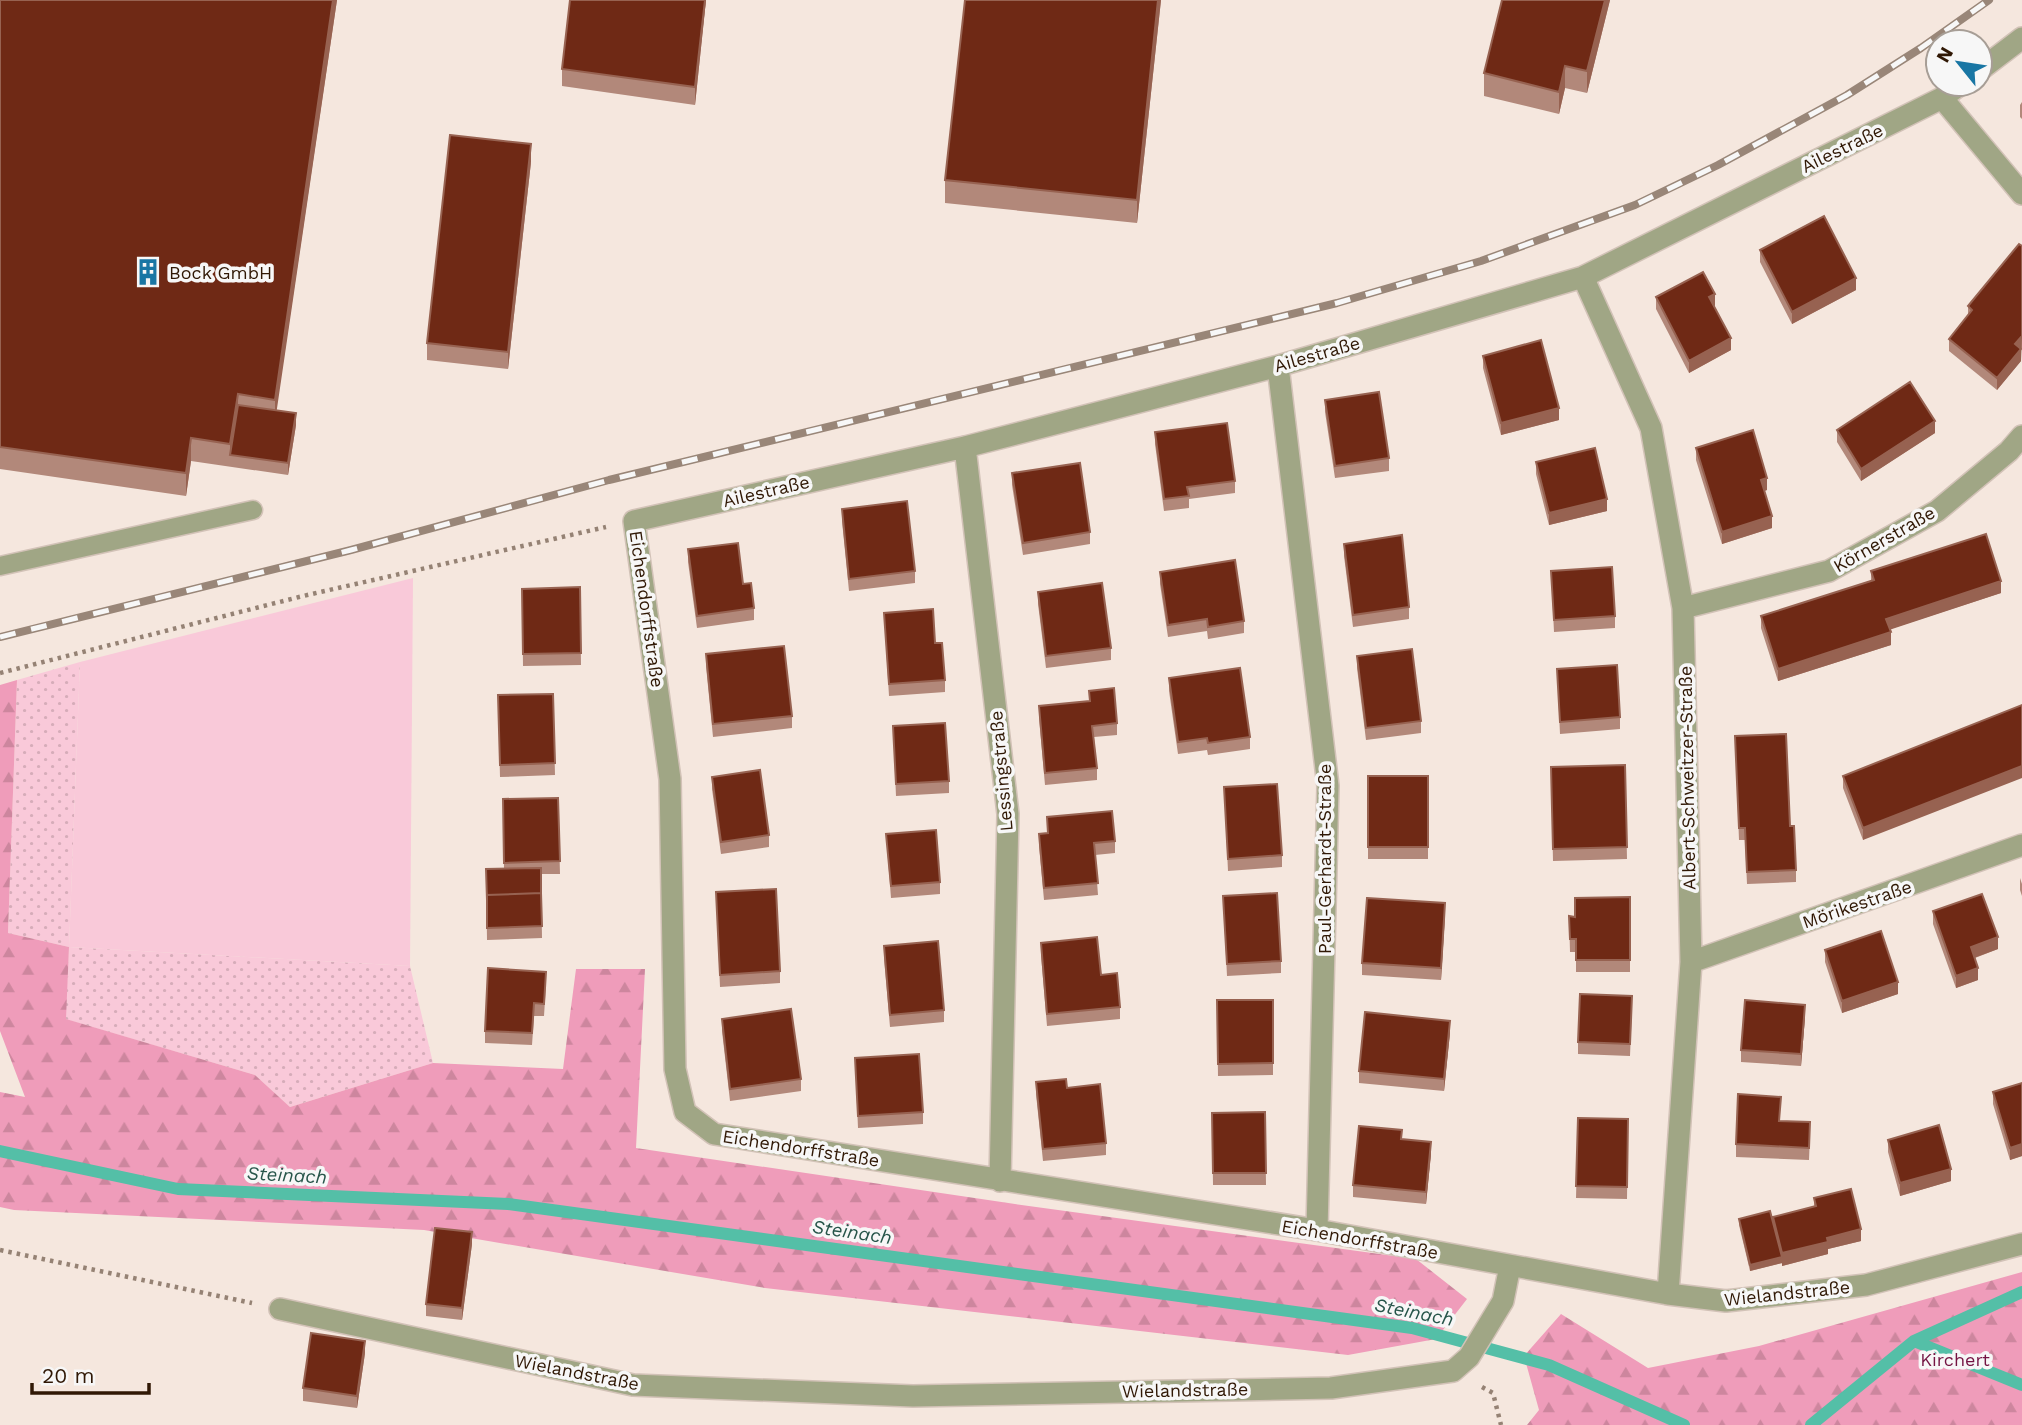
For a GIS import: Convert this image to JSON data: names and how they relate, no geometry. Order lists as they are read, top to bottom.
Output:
{
  "streets": {
    "street": [
      "Ailestraße",
      "Körnerstraße",
      "Eichendorffstraße",
      "Lessingstraße",
      "Albert-Schweitzer-Straße",
      "Paul-Gerhardt-Straße",
      "Mörikestraße",
      "Wielandstraße"
    ]
  },
  "crossings": [
    ["Ailestraße", "Eichendorffstraße"],
    ["Ailestraße", "Lessingstraße"],
    ["Ailestraße", "Albert-Schweitzer-Straße"],
    ["Ailestraße", "Paul-Gerhardt-Straße"],
    ["Körnerstraße", "Albert-Schweitzer-Straße"],
    ["Eichendorffstraße", "Lessingstraße"],
    ["Eichendorffstraße", "Paul-Gerhardt-Straße"],
    ["Eichendorffstraße", "Wielandstraße"],
    ["Albert-Schweitzer-Straße", "Mörikestraße"],
    ["Albert-Schweitzer-Straße", "Wielandstraße"]
  ],
  "water": ["Steinach"],
  "parks": ["Kirchert"],
  "places": {
    "building": ["Bock GmbH"]
  },
  "scale_bar": "20 m",
  "north": "top left"
}
